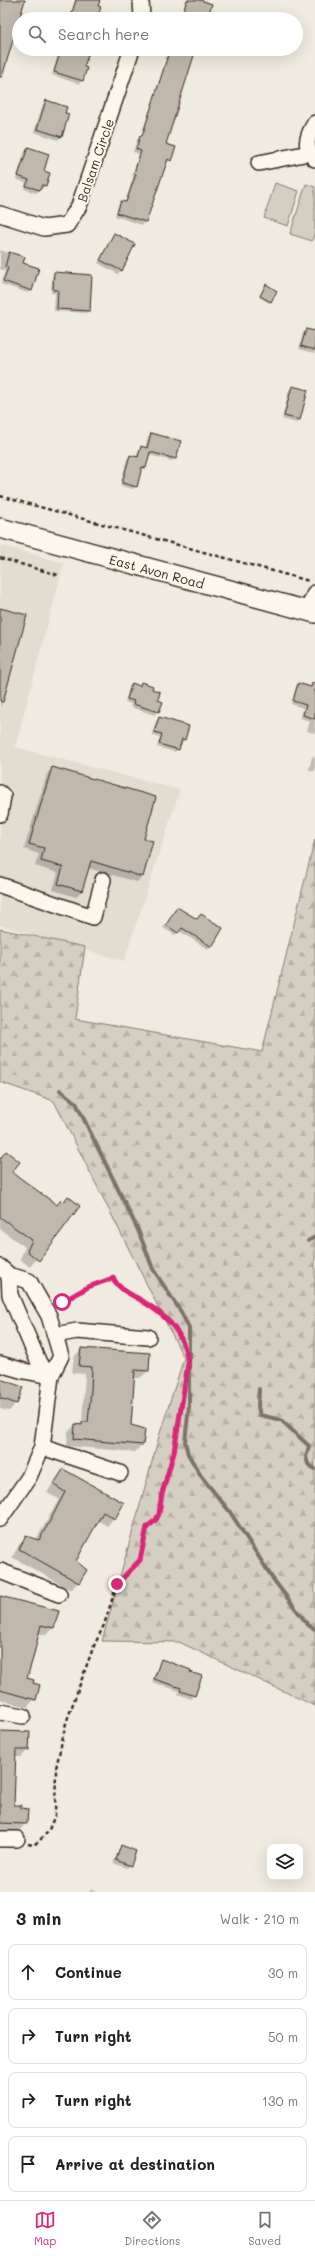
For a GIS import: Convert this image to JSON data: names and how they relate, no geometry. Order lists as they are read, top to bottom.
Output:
{
  "streets": {
    "main road": ["East Avon Road"],
    "street": ["Balsam Circle"]
  },
  "page": {
    "search": "Search here",
    "heading": ["3 min", "Walk · 210 m"],
    "list": [
      ["Continue", "30 m"],
      ["Turn right", "50 m"],
      ["Turn right", "130 m"],
      "Arrive at destination"
    ],
    "nav": ["Map", "Directions", "Saved"]
  }
}
